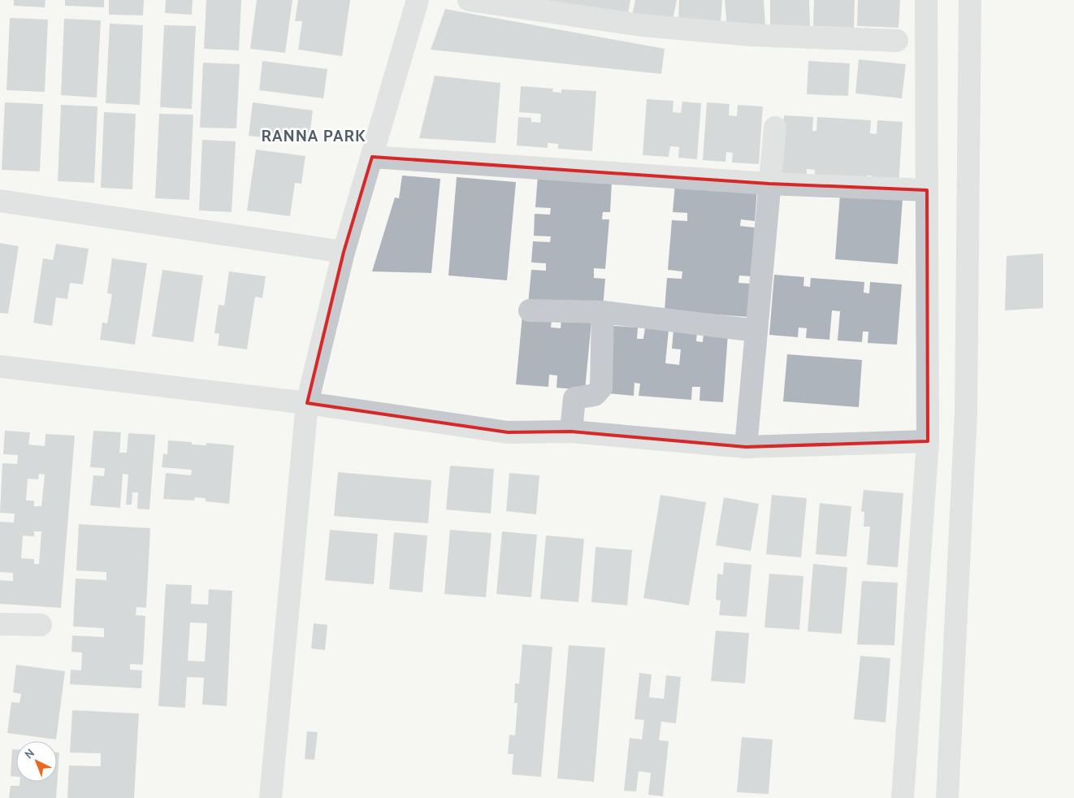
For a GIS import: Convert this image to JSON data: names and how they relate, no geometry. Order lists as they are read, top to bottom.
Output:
{
  "districts": ["RANNA PARK"],
  "north": "top left"
}
